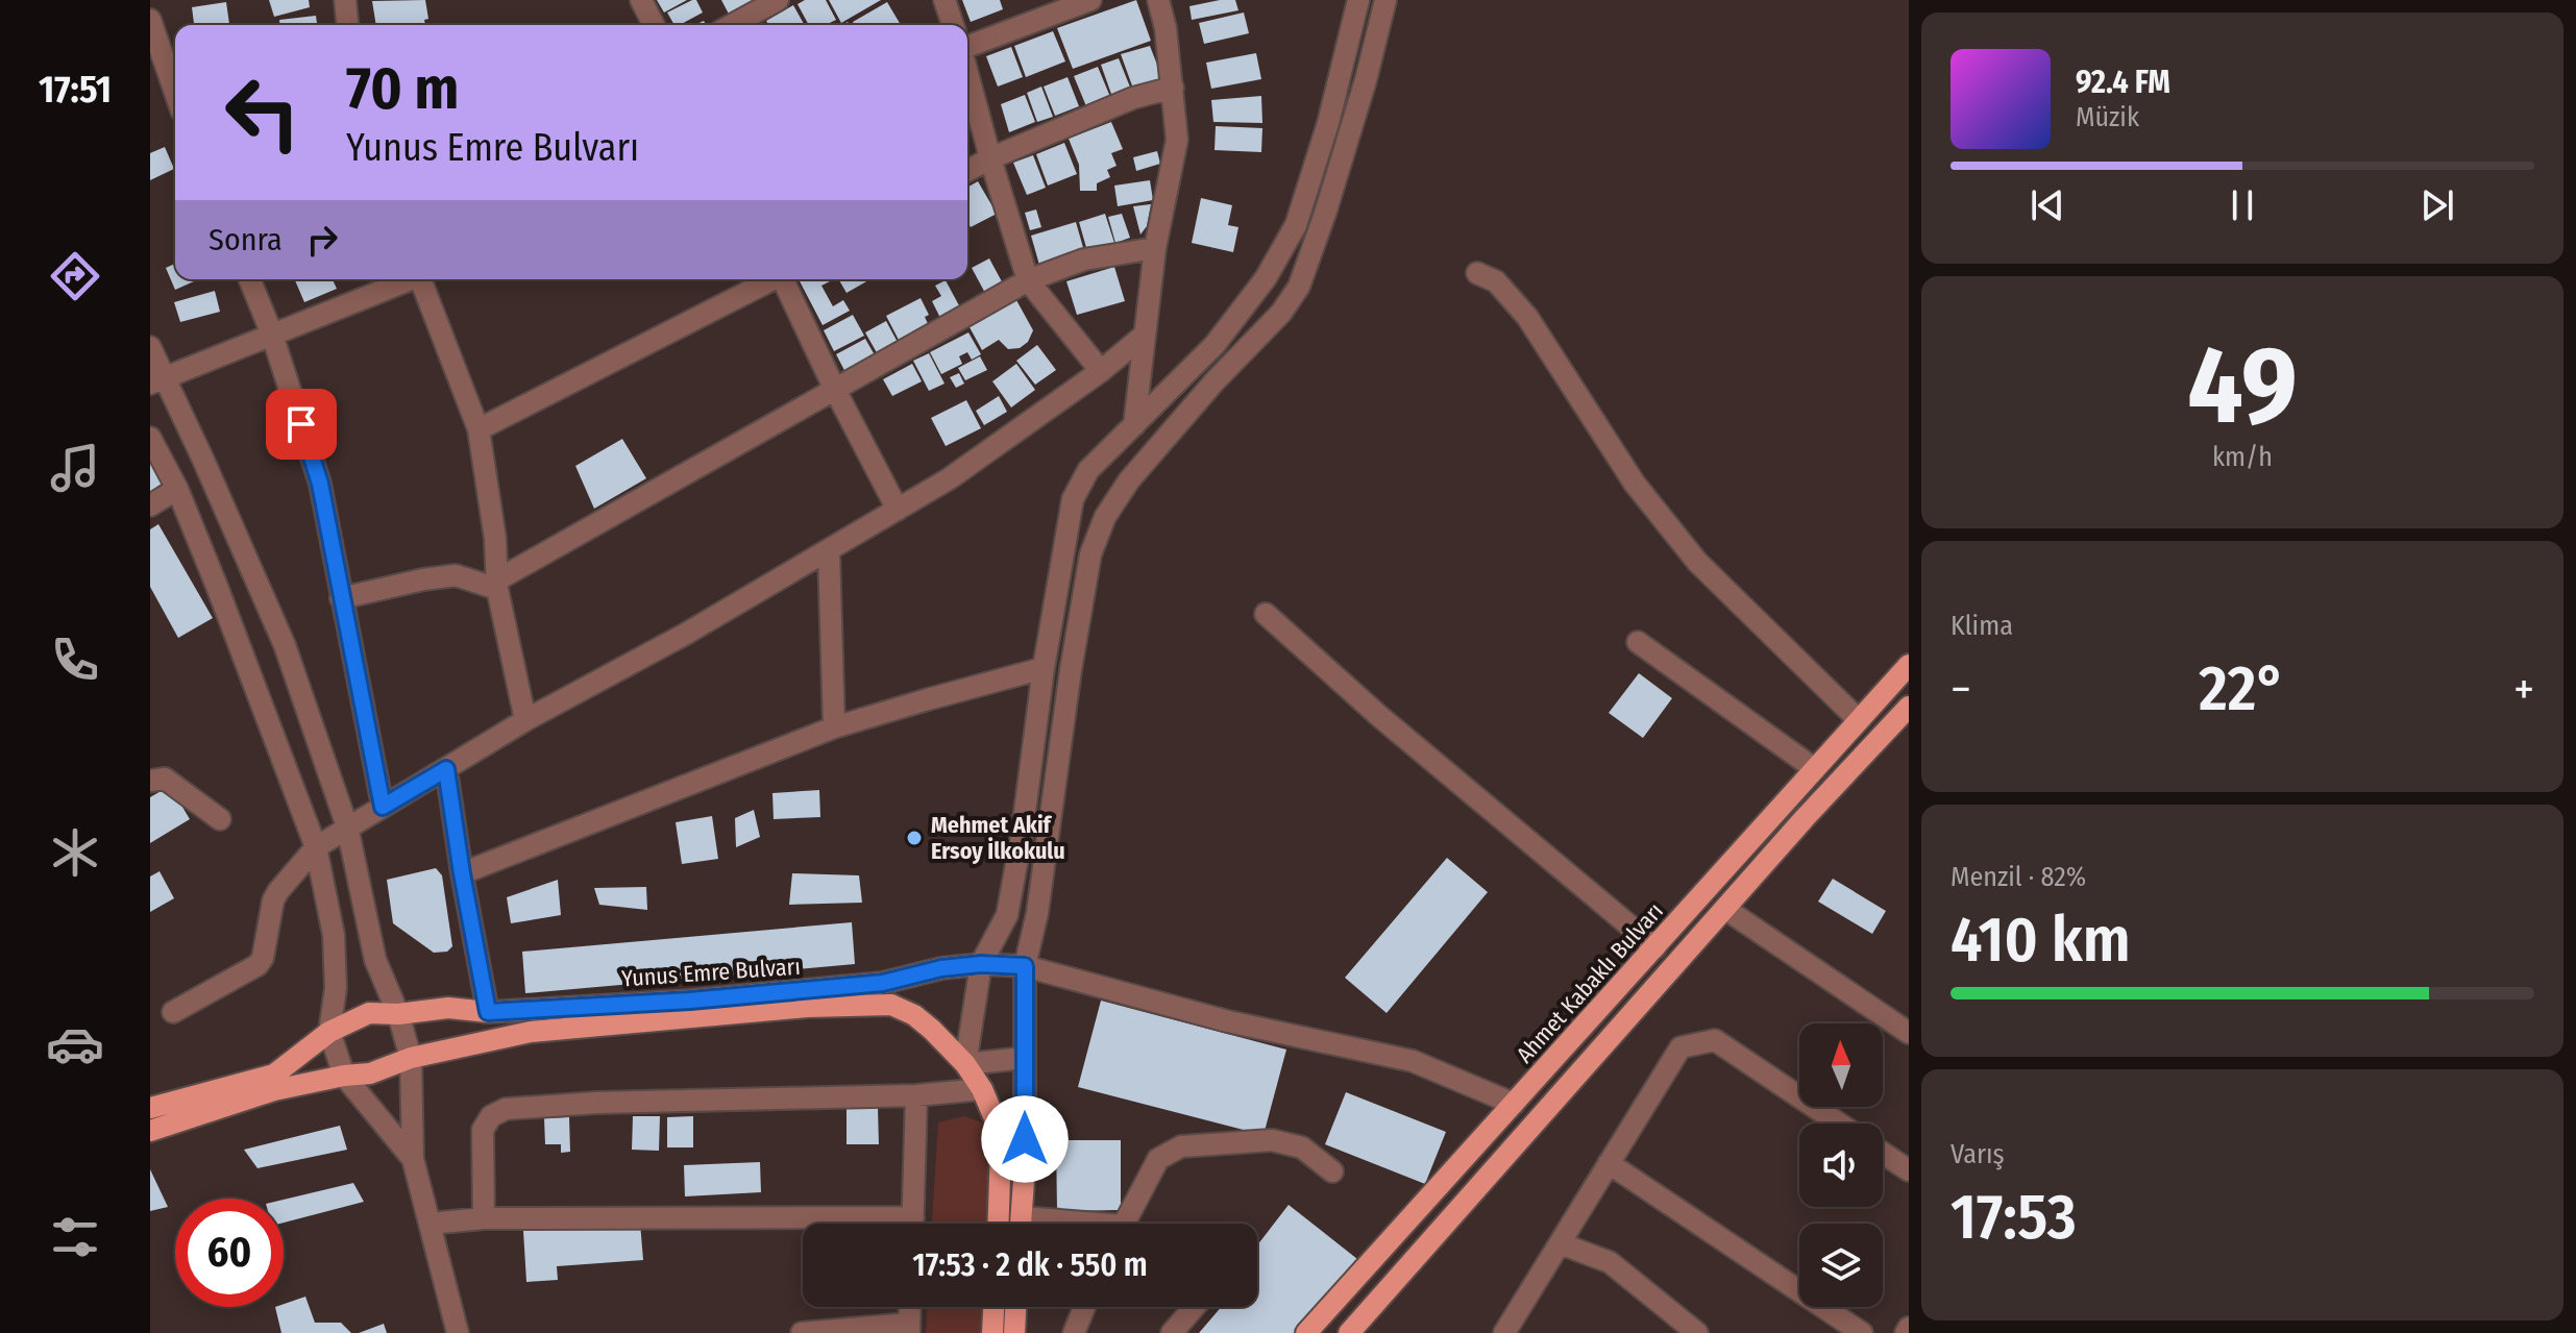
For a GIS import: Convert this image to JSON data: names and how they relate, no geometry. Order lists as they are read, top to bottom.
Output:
{
  "streets": {
    "main road": ["Yunus Emre Bulvarı", "Ahmet Kabaklı Bulvarı"]
  },
  "places": ["Mehmet Akif Ersoy İlkokulu"],
  "north": "top",
  "page": {
    "tabs": "17:51",
    "turn": ["70 m", "Yunus Emre Bulvarı"],
    "song": ["92.4 FM", "Müzik"],
    "then": "Sonra",
    "tile": [
      ["49", "km/h"],
      "Klima",
      ["Menzil · 82%", "410 km"],
      ["Varış", "17:53"]
    ],
    "heat": ["−", "22°", "+"],
    "limit": "60",
    "trip": "17:53 · 2 dk · 550 m"
  }
}
